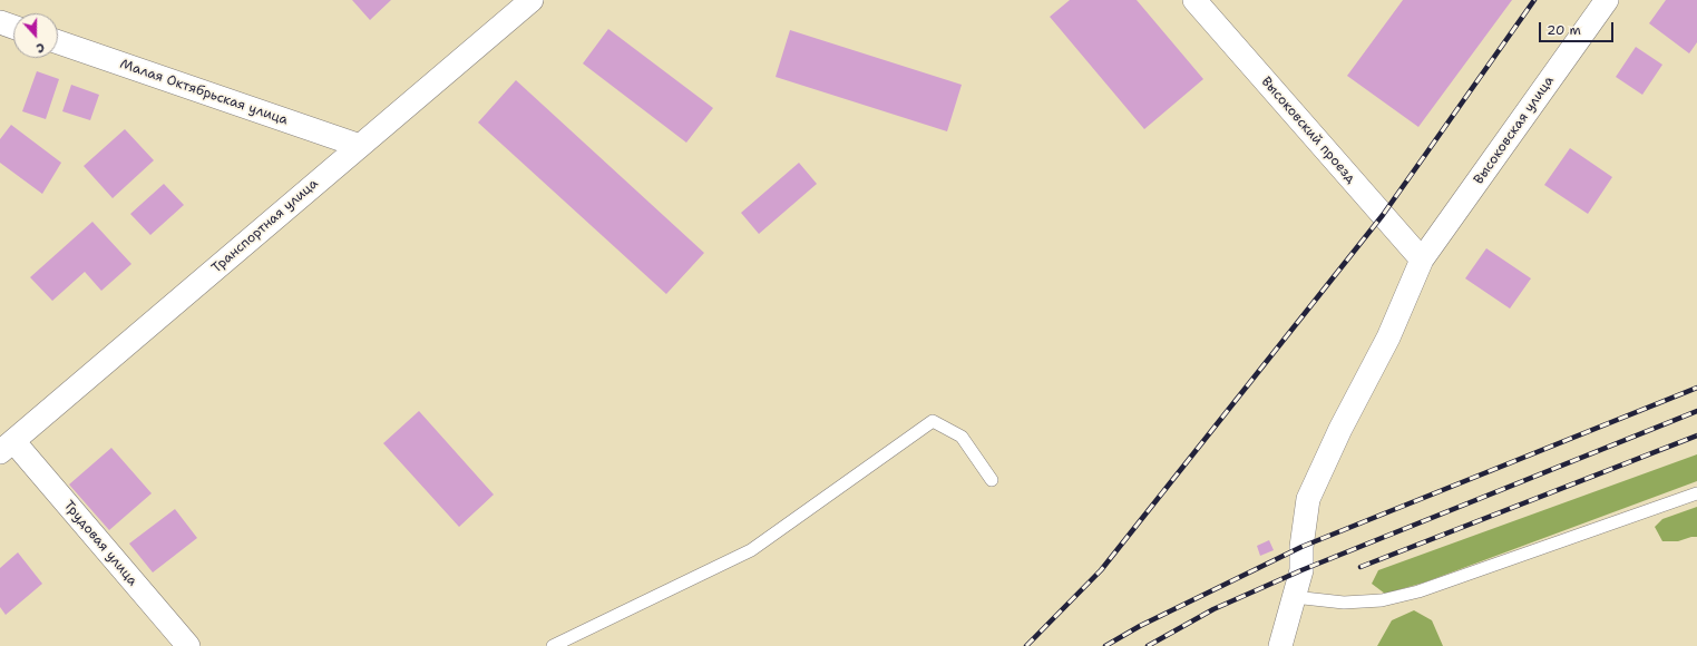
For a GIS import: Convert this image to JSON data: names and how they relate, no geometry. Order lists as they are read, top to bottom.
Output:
{
  "streets": {
    "street": [
      "Малая Октябрьская улица",
      "Высоковский проезд",
      "Высоковская улица",
      "Транспортная улица",
      "Трудовая улица"
    ]
  },
  "crossings": [
    ["Малая Октябрьская улица", "Транспортная улица"],
    ["Высоковский проезд", "Высоковская улица"],
    ["Транспортная улица", "Трудовая улица"]
  ],
  "scale_bar": "20 m",
  "north": "bottom"
}
